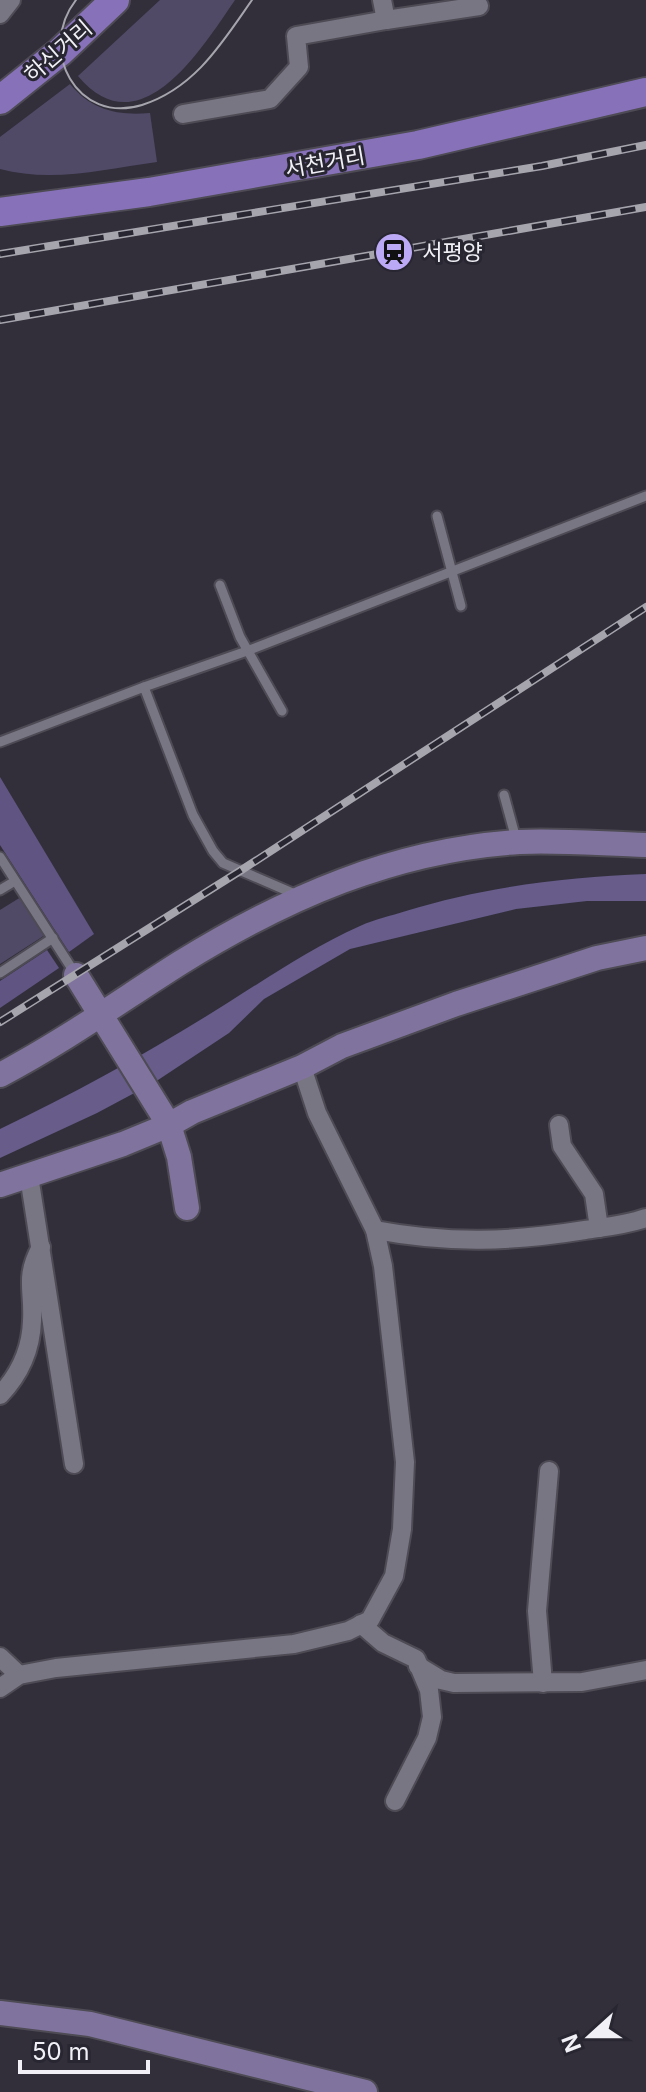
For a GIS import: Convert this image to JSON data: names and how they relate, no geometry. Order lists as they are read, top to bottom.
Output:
{
  "streets": {
    "main road": ["하신거리", "서천거리"]
  },
  "places": {
    "station": ["서평양"]
  },
  "scale_bar": "50 m",
  "north": "left"
}
